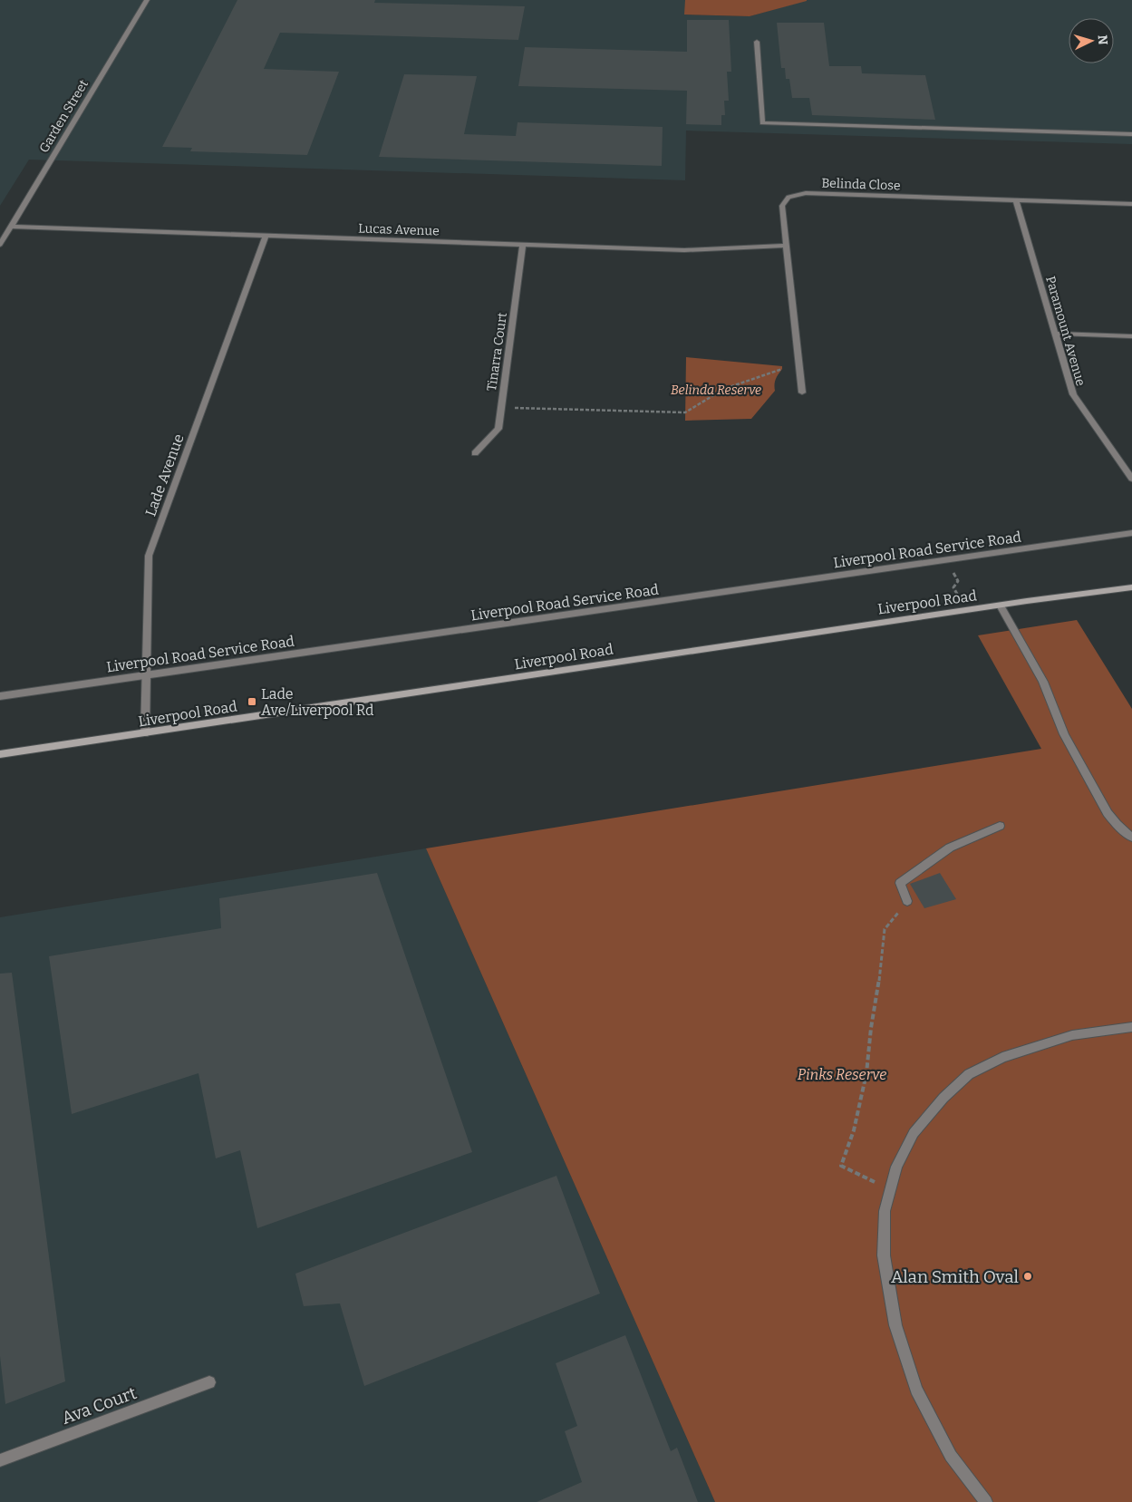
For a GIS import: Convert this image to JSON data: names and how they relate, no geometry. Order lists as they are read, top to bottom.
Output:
{
  "streets": {
    "main road": ["Liverpool Road"],
    "street": [
      "Garden Street",
      "Belinda Close",
      "Lucas Avenue",
      "Paramount Avenue",
      "Tinarra Court",
      "Lade Avenue",
      "Liverpool Road Service Road",
      "Ava Court"
    ]
  },
  "crossings": [
    ["Garden Street", "Lucas Avenue"],
    ["Belinda Close", "Lucas Avenue"],
    ["Belinda Close", "Paramount Avenue"],
    ["Lucas Avenue", "Tinarra Court"],
    ["Lucas Avenue", "Lade Avenue"],
    ["Lade Avenue", "Liverpool Road Service Road"],
    ["Lade Avenue", "Liverpool Road"]
  ],
  "parks": ["Belinda Reserve", "Pinks Reserve"],
  "places": {
    "transit": ["Lade Ave/Liverpool Rd"],
    "other": ["Alan Smith Oval"]
  },
  "north": "right"
}
